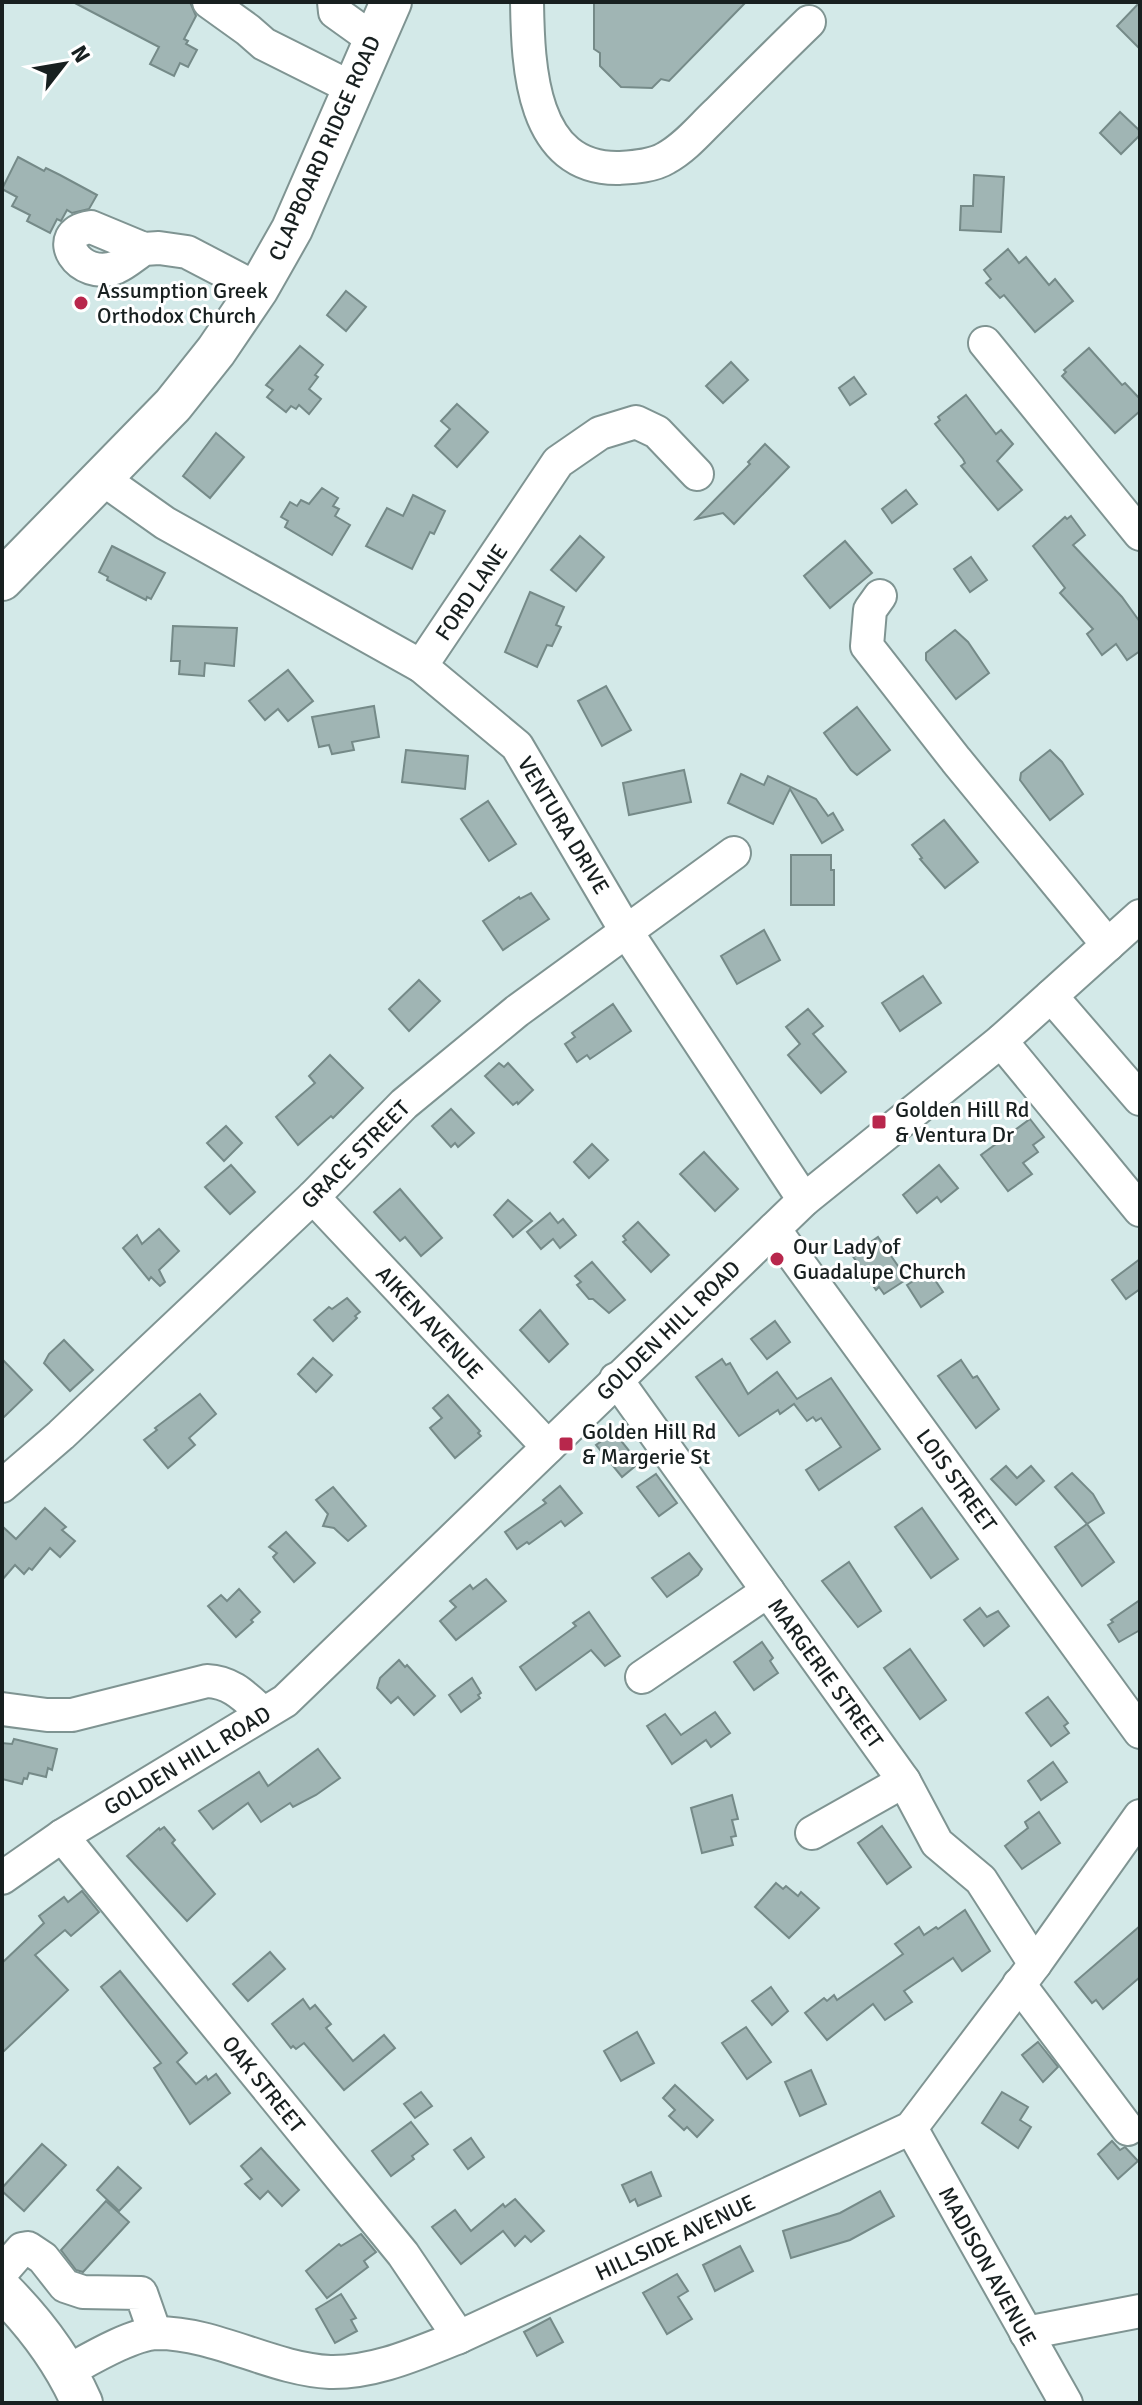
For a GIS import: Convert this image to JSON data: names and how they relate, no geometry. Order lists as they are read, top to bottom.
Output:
{
  "streets": {
    "main road": ["CLAPBOARD RIDGE ROAD"],
    "street": [
      "FORD LANE",
      "VENTURA DRIVE",
      "GRACE STREET",
      "AIKEN AVENUE",
      "GOLDEN HILL ROAD",
      "LOIS STREET",
      "MARGERIE STREET",
      "OAK STREET",
      "HILLSIDE AVENUE",
      "MADISON AVENUE"
    ]
  },
  "crossings": [
    ["CLAPBOARD RIDGE ROAD", "VENTURA DRIVE"],
    ["FORD LANE", "VENTURA DRIVE"],
    ["VENTURA DRIVE", "GRACE STREET"],
    ["VENTURA DRIVE", "GOLDEN HILL ROAD"],
    ["GRACE STREET", "AIKEN AVENUE"],
    ["AIKEN AVENUE", "GOLDEN HILL ROAD"],
    ["GOLDEN HILL ROAD", "LOIS STREET"],
    ["GOLDEN HILL ROAD", "MARGERIE STREET"],
    ["GOLDEN HILL ROAD", "OAK STREET"],
    ["MARGERIE STREET", "HILLSIDE AVENUE"],
    ["OAK STREET", "HILLSIDE AVENUE"],
    ["HILLSIDE AVENUE", "MADISON AVENUE"]
  ],
  "places": {
    "other": ["Assumption Greek Orthodox Church", "Our Lady of Guadalupe Church"],
    "transit": ["Golden Hill Rd & Ventura Dr", "Golden Hill Rd & Margerie St"]
  },
  "north": "top right"
}
